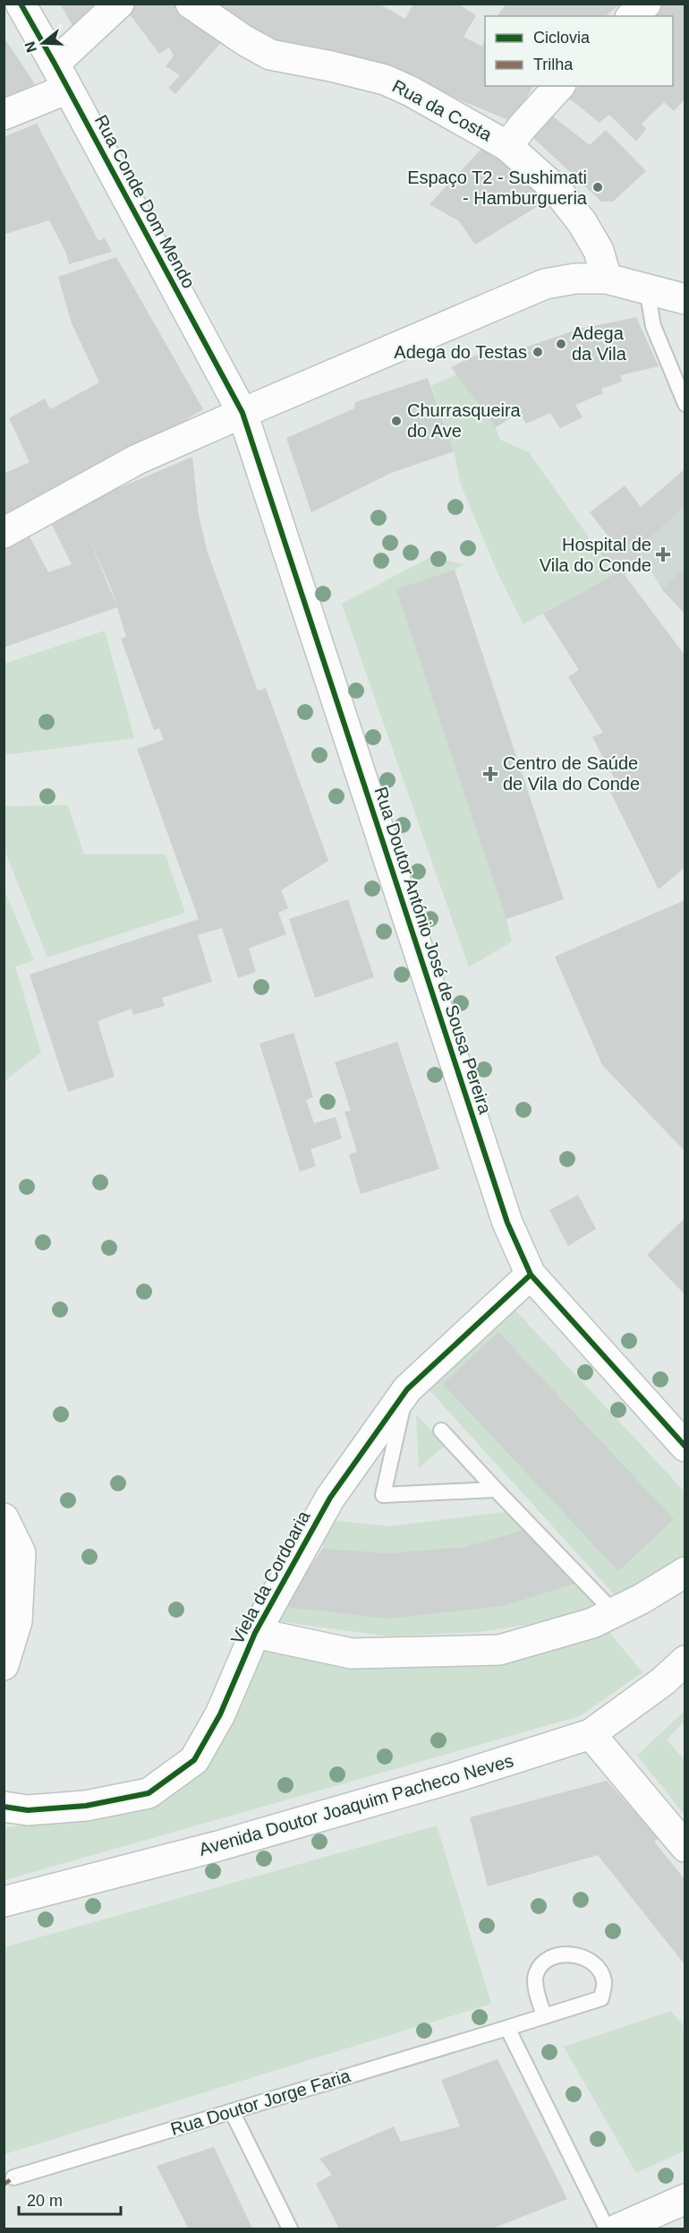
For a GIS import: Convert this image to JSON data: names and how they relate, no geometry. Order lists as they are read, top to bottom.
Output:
{
  "streets": {
    "street": [
      "Rua da Costa",
      "Rua Conde Dom Mendo",
      "Rua Doutor António José de Sousa Pereira",
      "Viela da Cordoaria",
      "Avenida Doutor Joaquim Pacheco Neves"
    ],
    "lane": ["Rua Doutor Jorge Faria"]
  },
  "crossings": [
    ["Rua Conde Dom Mendo", "Rua Doutor António José de Sousa Pereira"],
    ["Rua Doutor António José de Sousa Pereira", "Viela da Cordoaria"]
  ],
  "places": {
    "other": [
      "Espaço T2 - Sushimati - Hamburgueria",
      "Adega da Vila",
      "Adega do Testas",
      "Churrasqueira do Ave"
    ],
    "health": ["Hospital de Vila do Conde", "Centro de Saúde de Vila do Conde"]
  },
  "legend": ["Ciclovia", "Trilha"],
  "scale_bar": "20 m",
  "north": "left"
}
